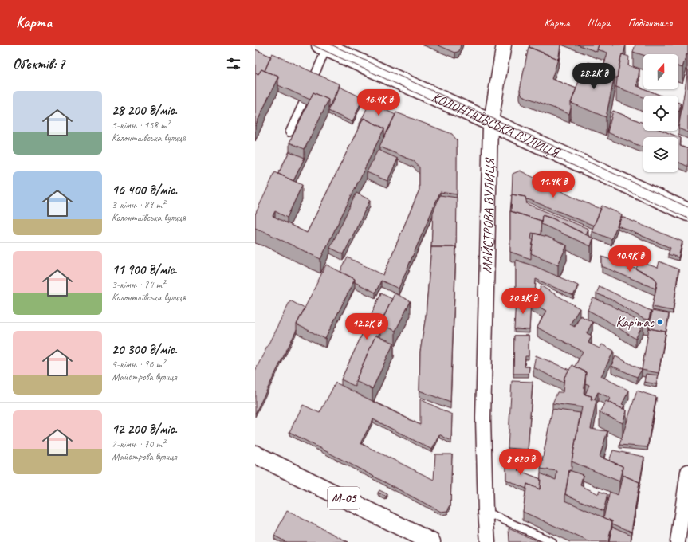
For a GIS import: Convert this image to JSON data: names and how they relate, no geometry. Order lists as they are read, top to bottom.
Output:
{
  "streets": {
    "main road": ["КОЛОНТАЇВСЬКА ВУЛИЦЯ", "М-05"],
    "street": ["МАЙСТРОВА ВУЛИЦЯ"]
  },
  "crossings": [
    ["КОЛОНТАЇВСЬКА ВУЛИЦЯ", "МАЙСТРОВА ВУЛИЦЯ"]
  ],
  "places": ["Карітас"],
  "north": "top",
  "page": {
    "header": "Карта",
    "nav": ["Карта", "Шари", "Поділитися"],
    "heading": "Об’єктів: 7",
    "price": [
      "28.2K ₴",
      "16.4K ₴",
      "11.9K ₴",
      "10.4K ₴",
      "20.3K ₴",
      "12.2K ₴",
      "8 620 ₴"
    ],
    "list": [
      {
        "name": "28 200 ₴/міс.",
        "note": "5-кімн. · 158 m² · Колонтаївська вулиця"
      },
      {
        "name": "16 400 ₴/міс.",
        "note": "3-кімн. · 89 m² · Колонтаївська вулиця"
      },
      {
        "name": "11 900 ₴/міс.",
        "note": "3-кімн. · 74 m² · Колонтаївська вулиця"
      },
      {
        "name": "20 300 ₴/міс.",
        "note": "4-кімн. · 96 m² · Майстрова вулиця"
      },
      {
        "name": "12 200 ₴/міс.",
        "note": "2-кімн. · 70 m² · Майстрова вулиця"
      }
    ]
  }
}
